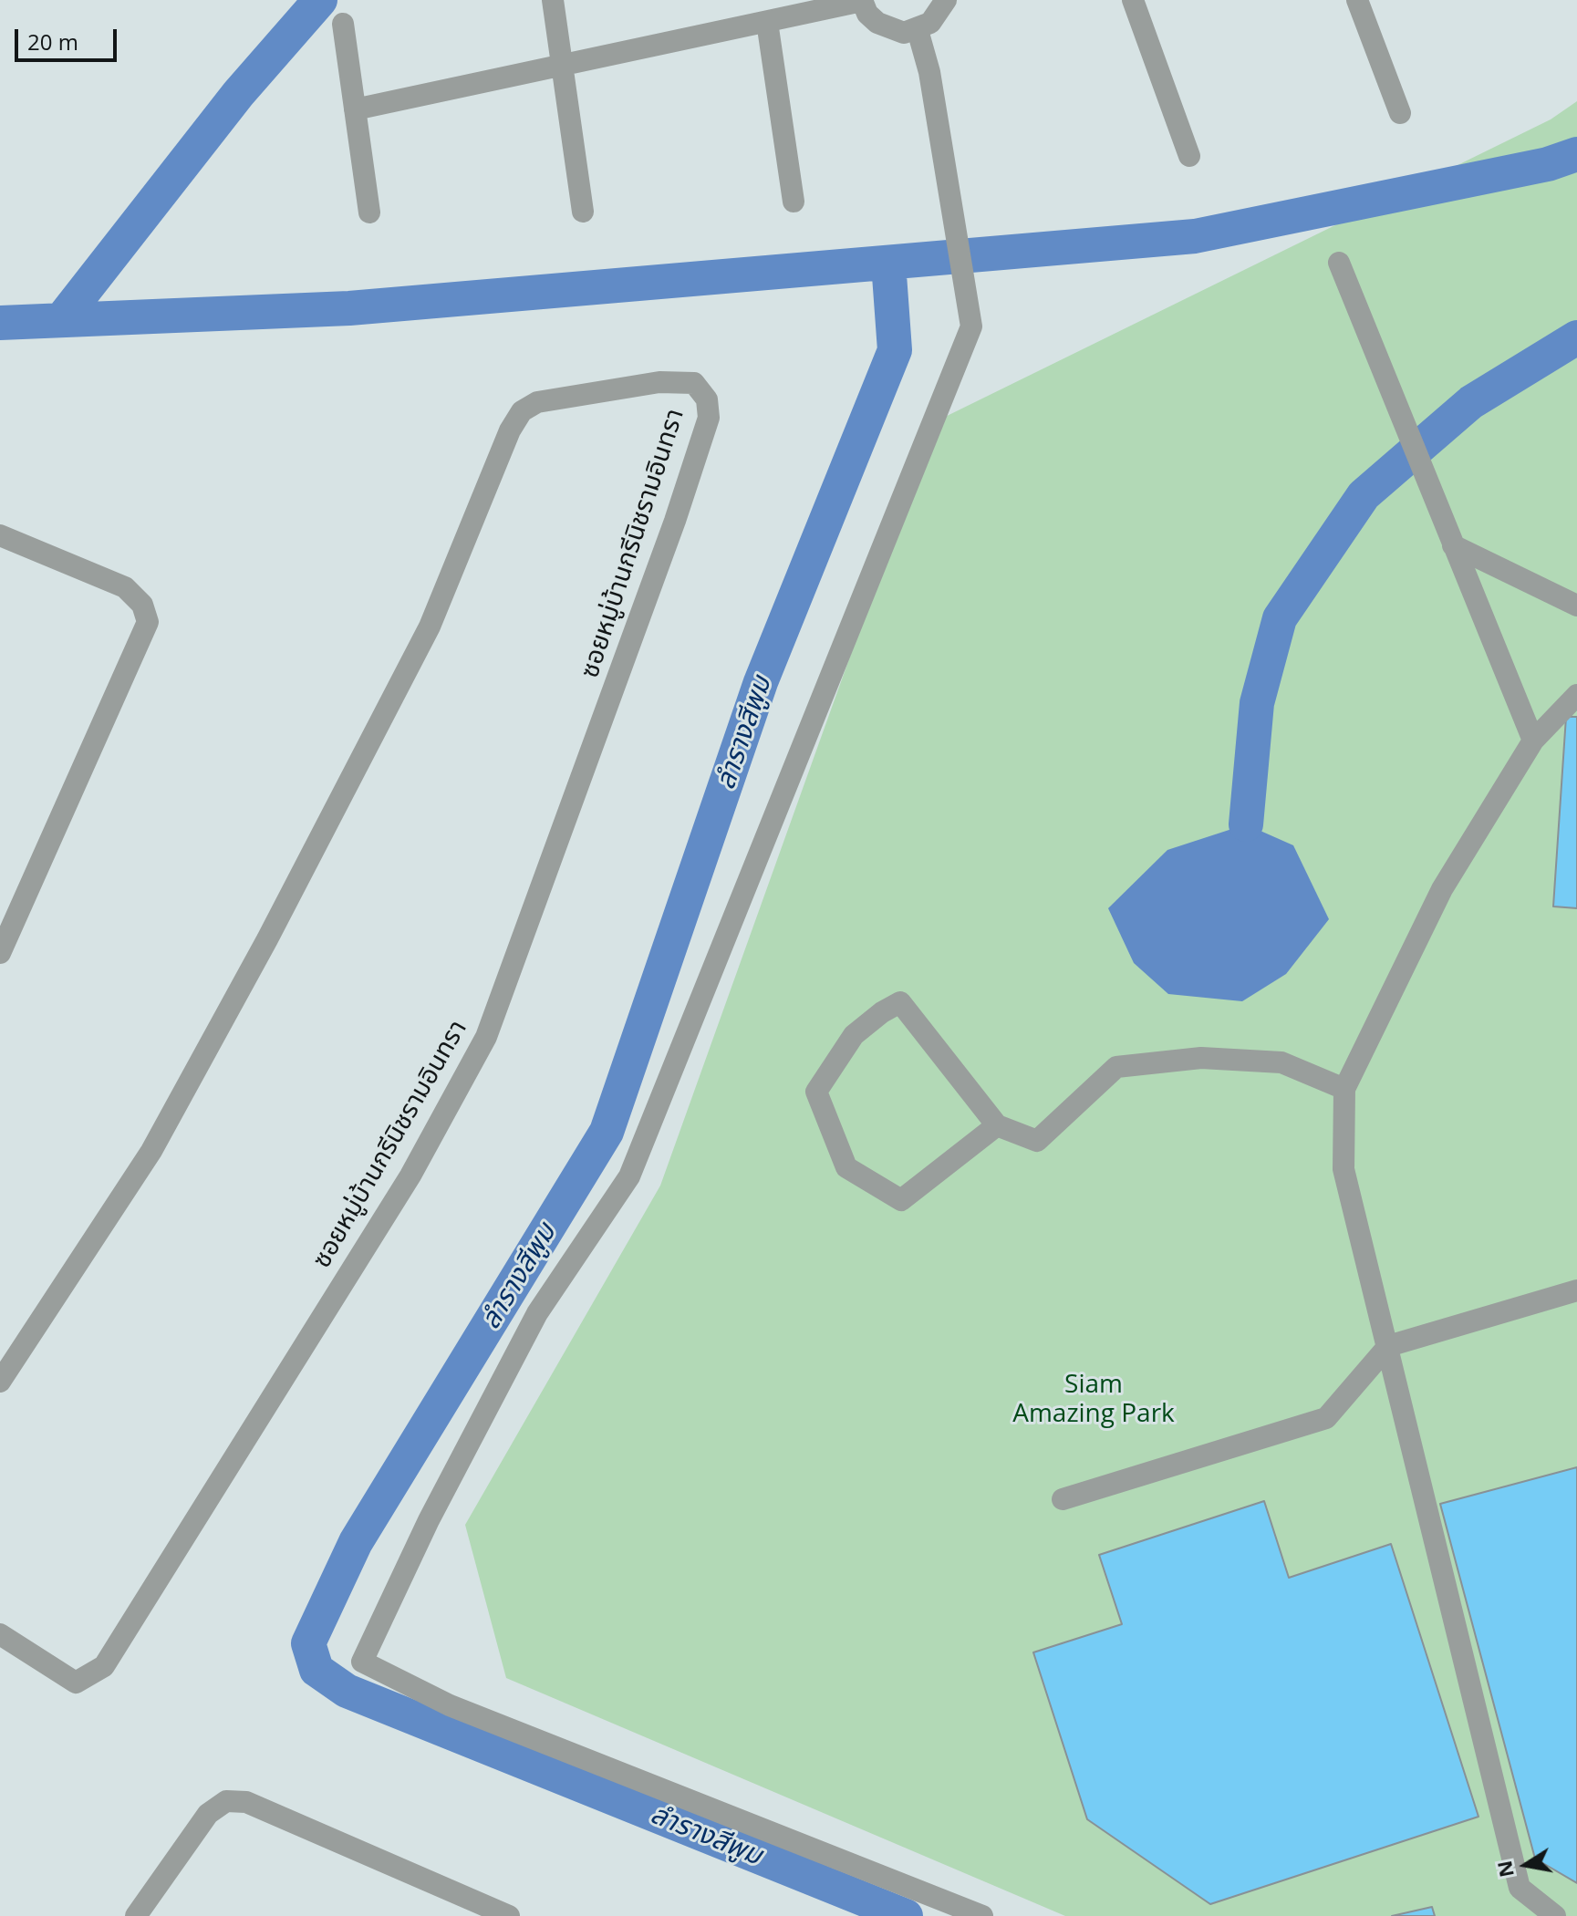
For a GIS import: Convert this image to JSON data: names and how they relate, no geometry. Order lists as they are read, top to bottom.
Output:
{
  "streets": {
    "street": ["ซอยหมู่บ้านกรีนิชรามอินทรา"]
  },
  "water": ["ลำรางสีพูม"],
  "parks": ["Siam Amazing Park"],
  "scale_bar": "20 m",
  "north": "left"
}
